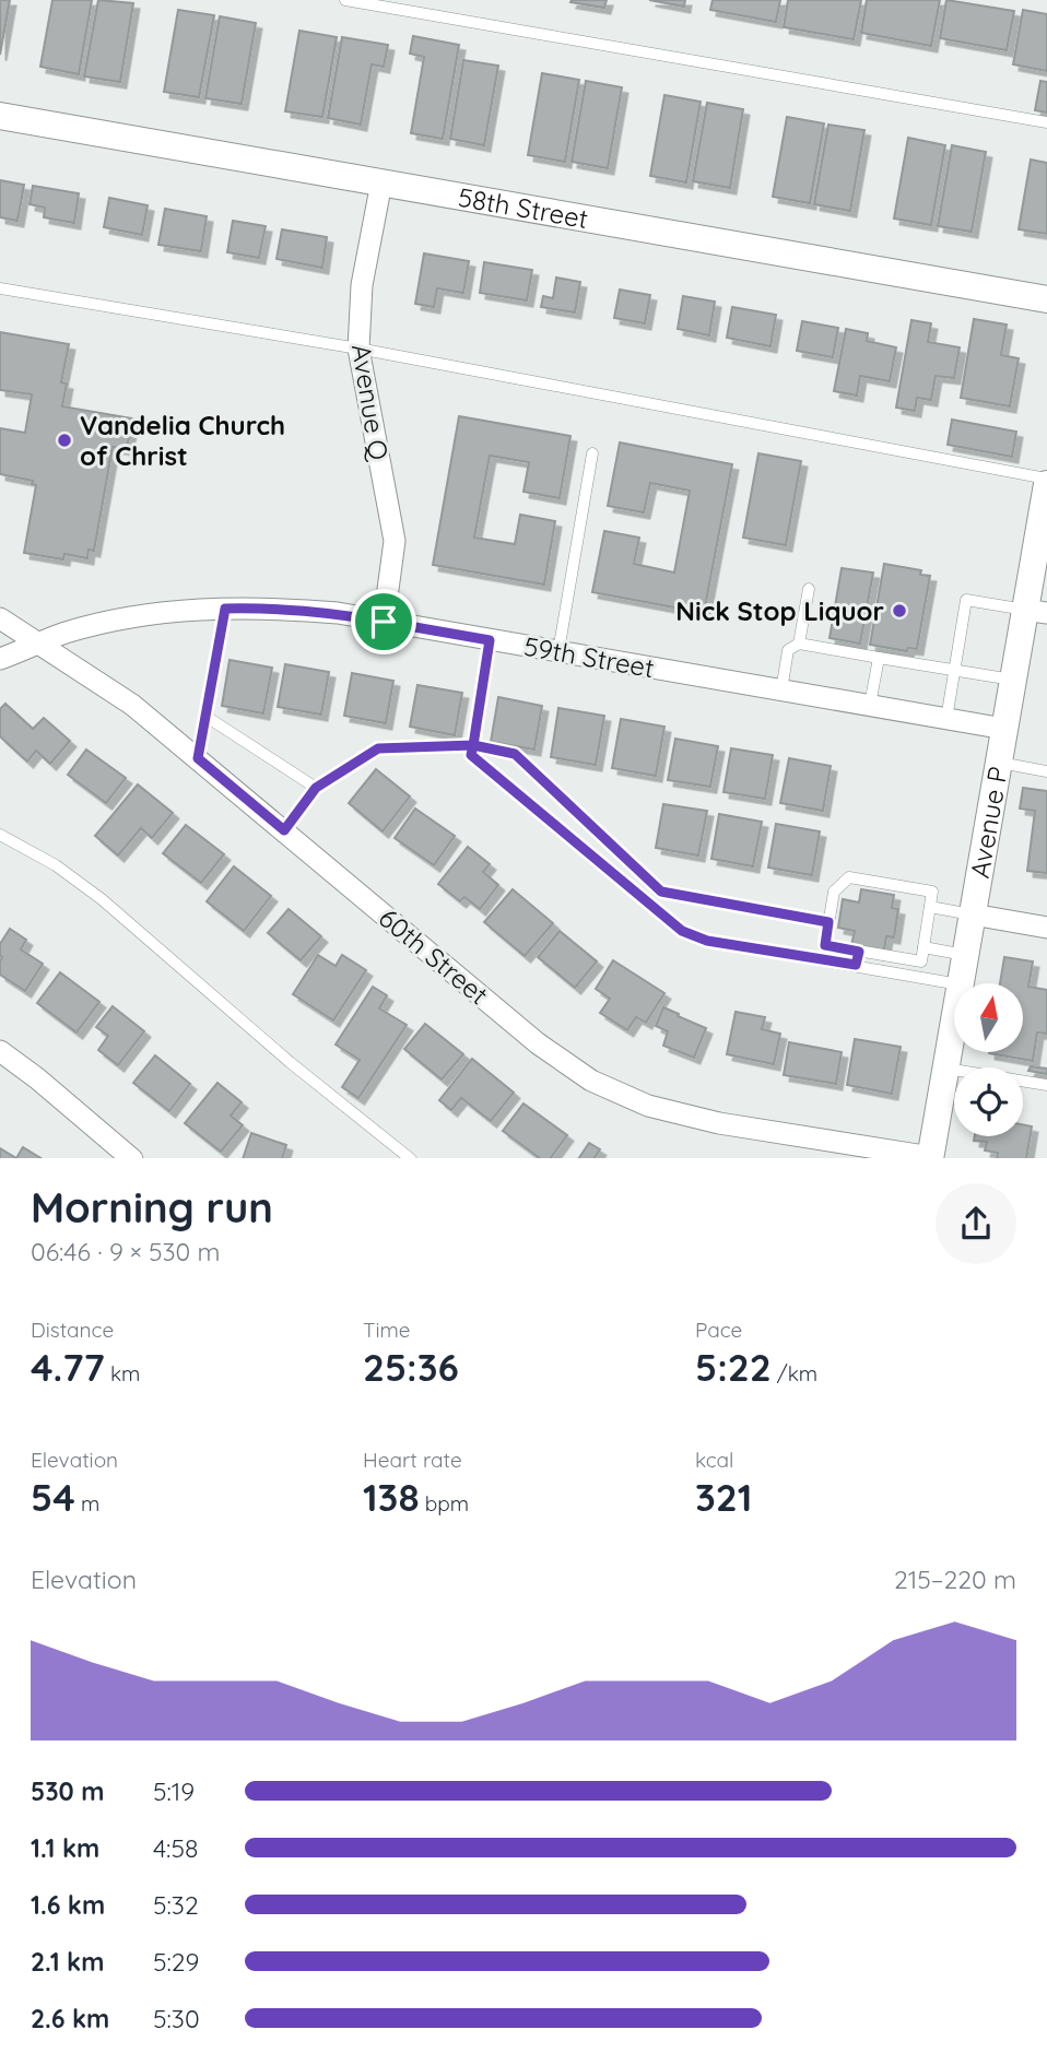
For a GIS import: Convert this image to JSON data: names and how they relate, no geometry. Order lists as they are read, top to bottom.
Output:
{
  "streets": {
    "street": [
      "58th Street",
      "Avenue Q",
      "59th Street",
      "Avenue P",
      "60th Street"
    ]
  },
  "crossings": [
    ["58th Street", "Avenue Q"],
    ["Avenue Q", "59th Street"],
    ["59th Street", "Avenue P"],
    ["59th Street", "60th Street"],
    ["Avenue P", "60th Street"]
  ],
  "places": ["Vandelia Church of Christ", "Nick Stop Liquor"],
  "north": "top",
  "page": {
    "heading": ["Morning run", "06:46 · 9 × 530 m"],
    "stats": [
      ["Distance", "4.77 km"],
      ["Time", "25:36"],
      ["Pace", "5:22 /km"],
      ["Elevation", "54 m"],
      ["Heart rate", "138 bpm"],
      ["kcal", "321"]
    ],
    "chart": ["Elevation", "215–220 m"],
    "list": [
      {
        "name": "530 m",
        "note": "5:19"
      },
      {
        "name": "1.1 km",
        "note": "4:58"
      },
      {
        "name": "1.6 km",
        "note": "5:32"
      },
      {
        "name": "2.1 km",
        "note": "5:29"
      },
      {
        "name": "2.6 km",
        "note": "5:30"
      }
    ]
  }
}
